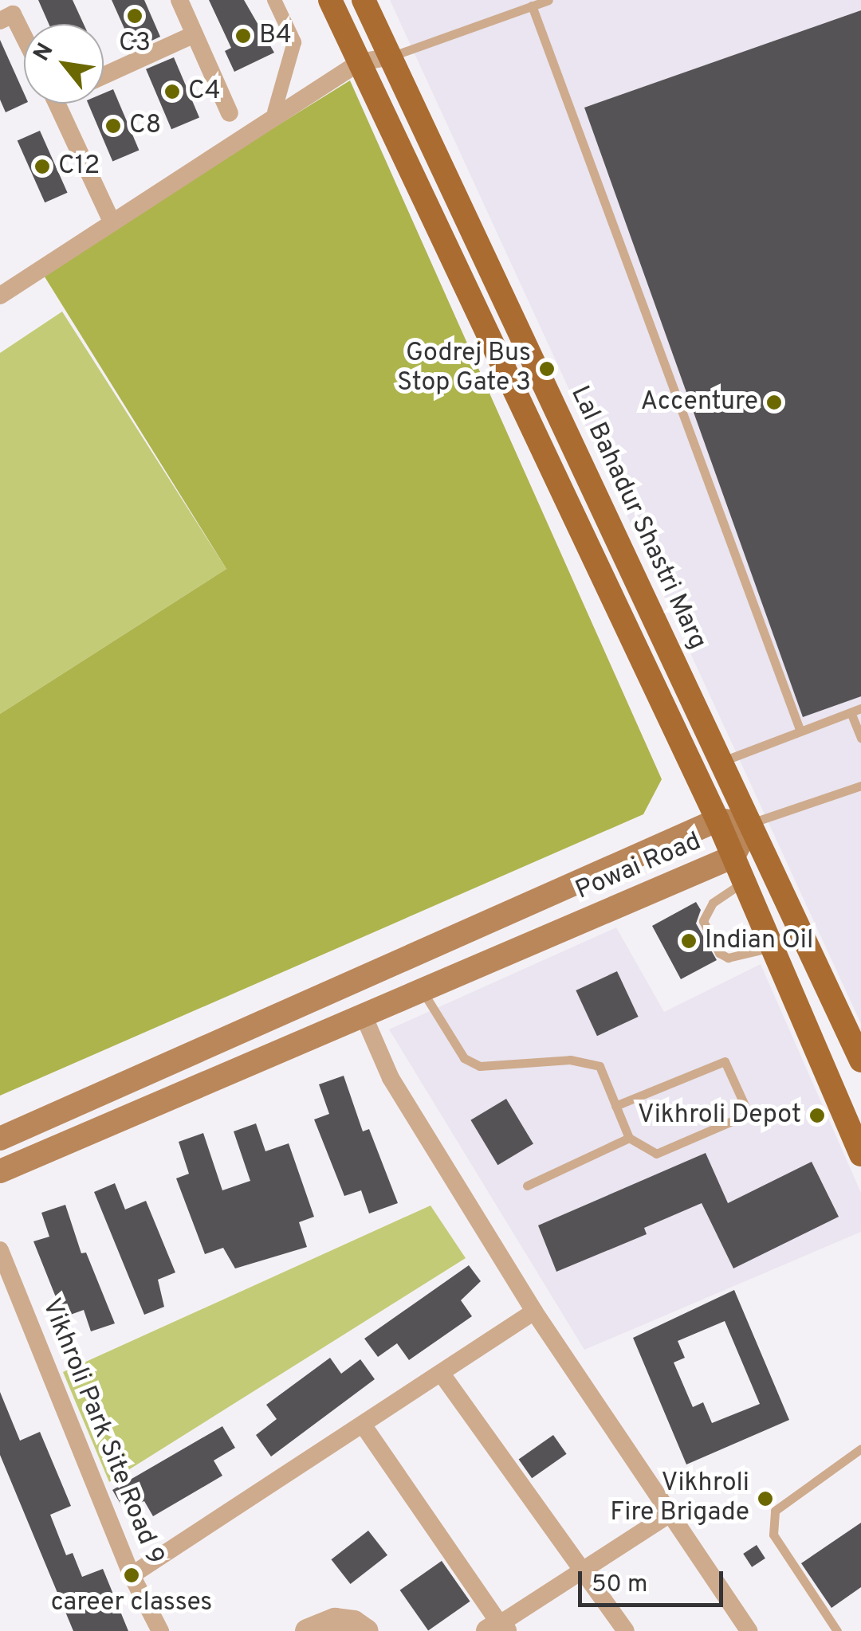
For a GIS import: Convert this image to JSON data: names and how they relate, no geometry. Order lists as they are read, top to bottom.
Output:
{
  "streets": {
    "main road": ["Lal Bahadur Shastri Marg", "Powai Road"],
    "street": ["Vikhroli Park Site Road 9"]
  },
  "crossings": [
    ["Lal Bahadur Shastri Marg", "Powai Road"]
  ],
  "places": [
    "C3",
    "B4",
    "C4",
    "C8",
    "C12",
    "Godrej Bus Stop Gate 3",
    "Accenture",
    "Indian Oil",
    "Vikhroli Depot",
    "Vikhroli Fire Brigade",
    "career classes"
  ],
  "scale_bar": "50 m",
  "north": "top left"
}
